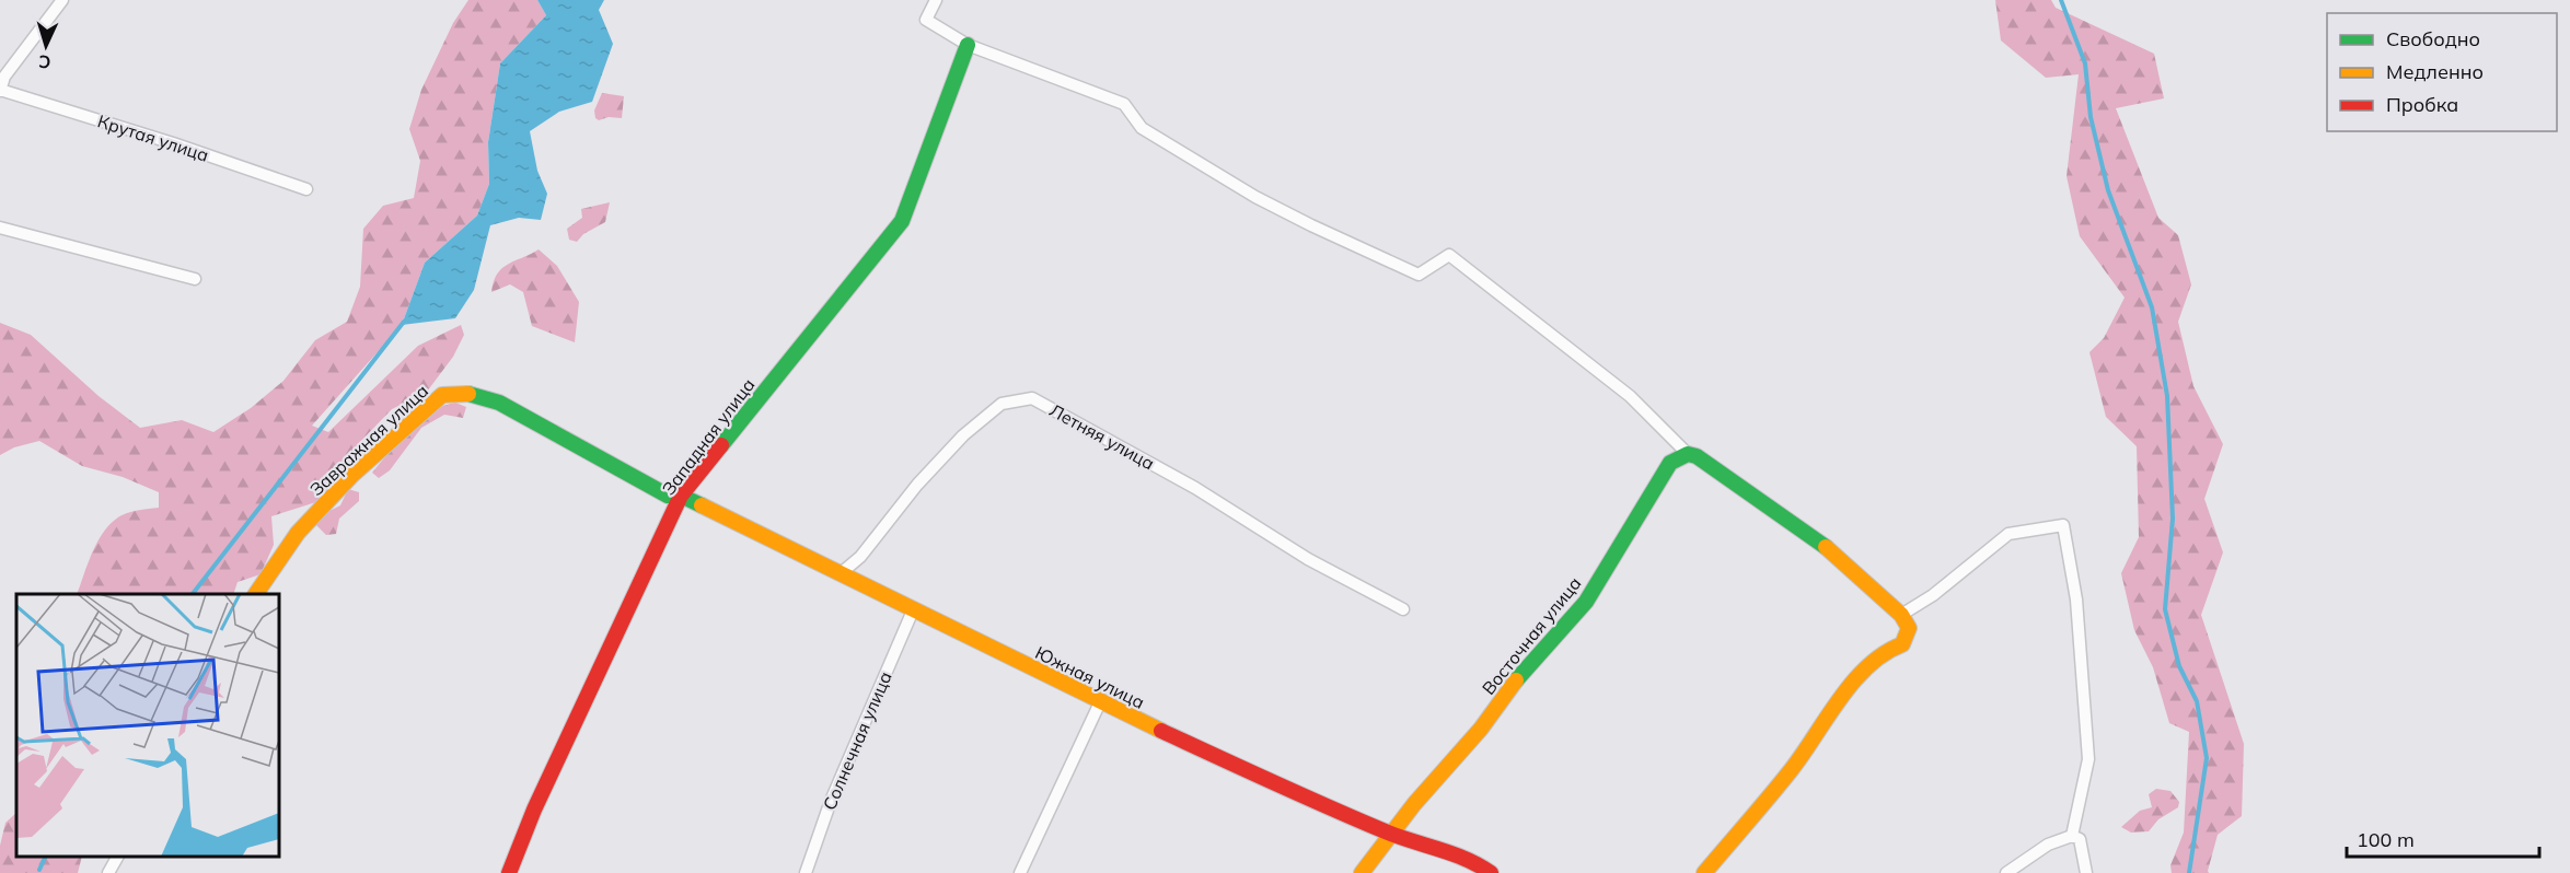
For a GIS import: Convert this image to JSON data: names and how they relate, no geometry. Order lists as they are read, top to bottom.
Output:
{
  "streets": {
    "street": [
      "Крутая улица",
      "Западная улица",
      "Летняя улица",
      "Завражная улица",
      "Восточная улица",
      "Южная улица",
      "Солнечная улица"
    ]
  },
  "crossings": [
    ["Западная улица", "Завражная улица"],
    ["Западная улица", "Южная улица"],
    ["Летняя улица", "Южная улица"],
    ["Завражная улица", "Южная улица"],
    ["Восточная улица", "Южная улица"],
    ["Южная улица", "Солнечная улица"]
  ],
  "legend": ["Свободно", "Медленно", "Пробка"],
  "scale_bar": "100 m",
  "north": "bottom"
}
